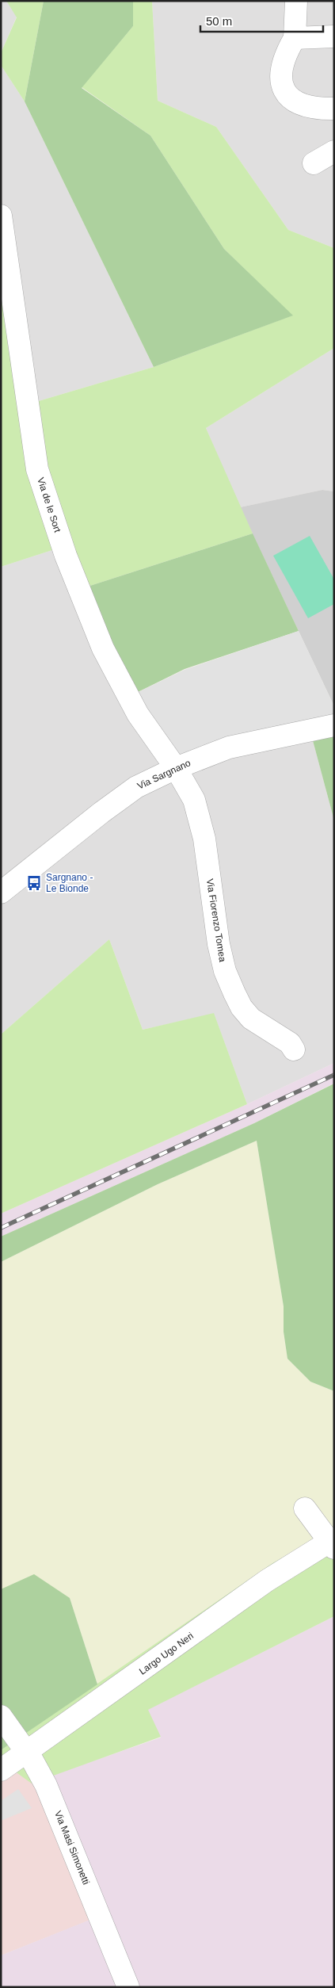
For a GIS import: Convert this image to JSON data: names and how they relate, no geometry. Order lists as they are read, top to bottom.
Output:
{
  "streets": {
    "street": [
      "Via de le Sort",
      "Via Sargnano",
      "Via Fiorenzo Tomea",
      "Largo Ugo Neri",
      "Via Masi Simonetti"
    ]
  },
  "crossings": [
    ["Via de le Sort", "Via Sargnano"],
    ["Via de le Sort", "Via Fiorenzo Tomea"],
    ["Via Sargnano", "Via Fiorenzo Tomea"],
    ["Largo Ugo Neri", "Via Masi Simonetti"]
  ],
  "places": {
    "bus stop": ["Sargnano - Le Bionde"]
  },
  "scale_bar": "50 m"
}
